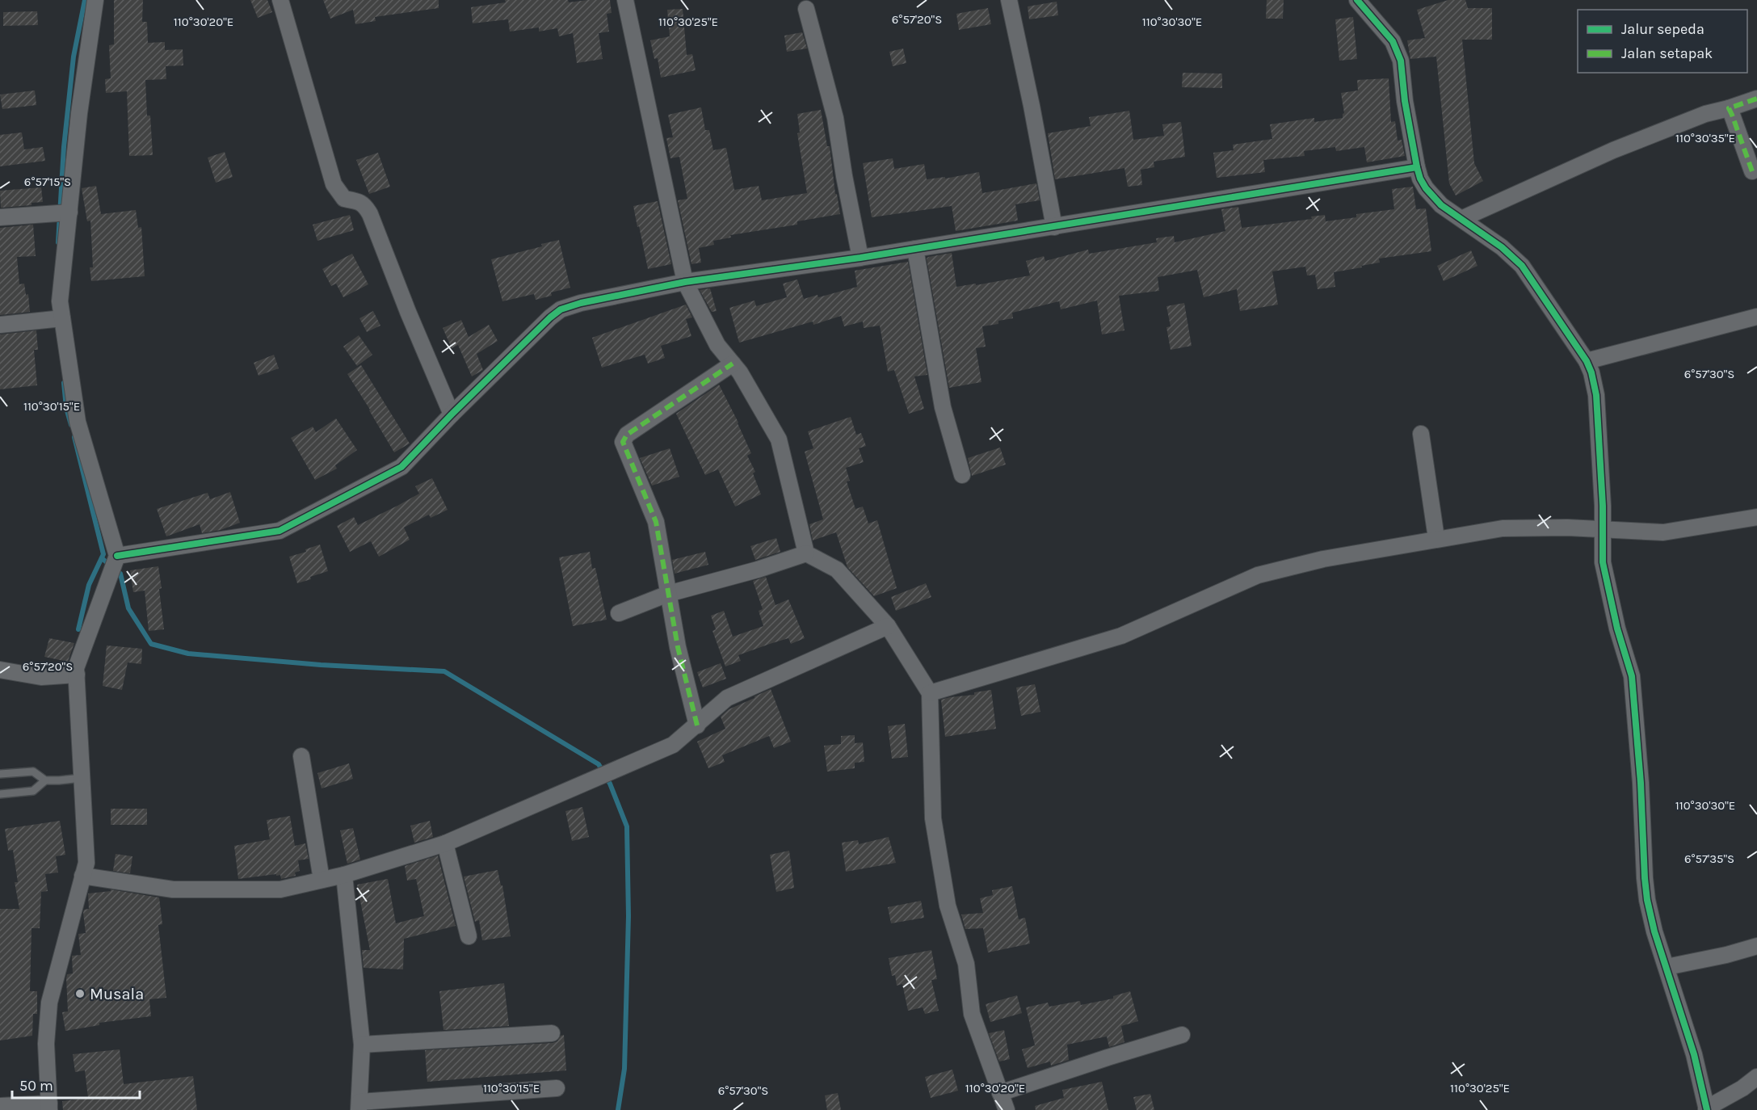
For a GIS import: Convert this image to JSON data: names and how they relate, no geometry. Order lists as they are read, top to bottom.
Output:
{
  "places": ["Musala"],
  "legend": ["Jalur sepeda", "Jalan setapak"],
  "scale_bar": "50 m",
  "coordinates": [
    "6°57'20\"S",
    "110°30'20\"E",
    "110°30'25\"E",
    "110°30'30\"E",
    "110°30'35\"E",
    "6°57'15\"S",
    "6°57'30\"S",
    "110°30'15\"E",
    "6°57'35\"S"
  ]
}
